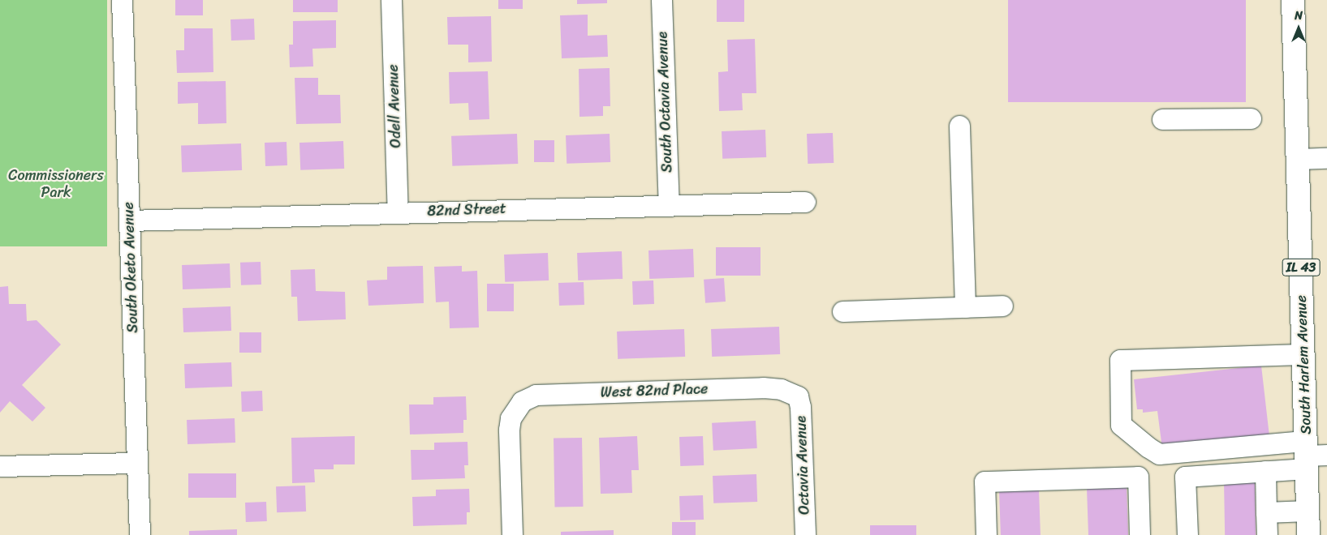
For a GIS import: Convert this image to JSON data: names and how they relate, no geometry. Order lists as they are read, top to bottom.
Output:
{
  "streets": {
    "main road": ["IL 43", "South Harlem Avenue"],
    "street": [
      "South Octavia Avenue",
      "Odell Avenue",
      "82nd Street",
      "South Oketo Avenue",
      "West 82nd Place",
      "Octavia Avenue"
    ]
  },
  "crossings": [
    ["South Octavia Avenue", "82nd Street"],
    ["Odell Avenue", "82nd Street"],
    ["82nd Street", "South Oketo Avenue"],
    ["West 82nd Place", "Octavia Avenue"]
  ],
  "parks": ["Commissioners Park"],
  "north": "top"
}
